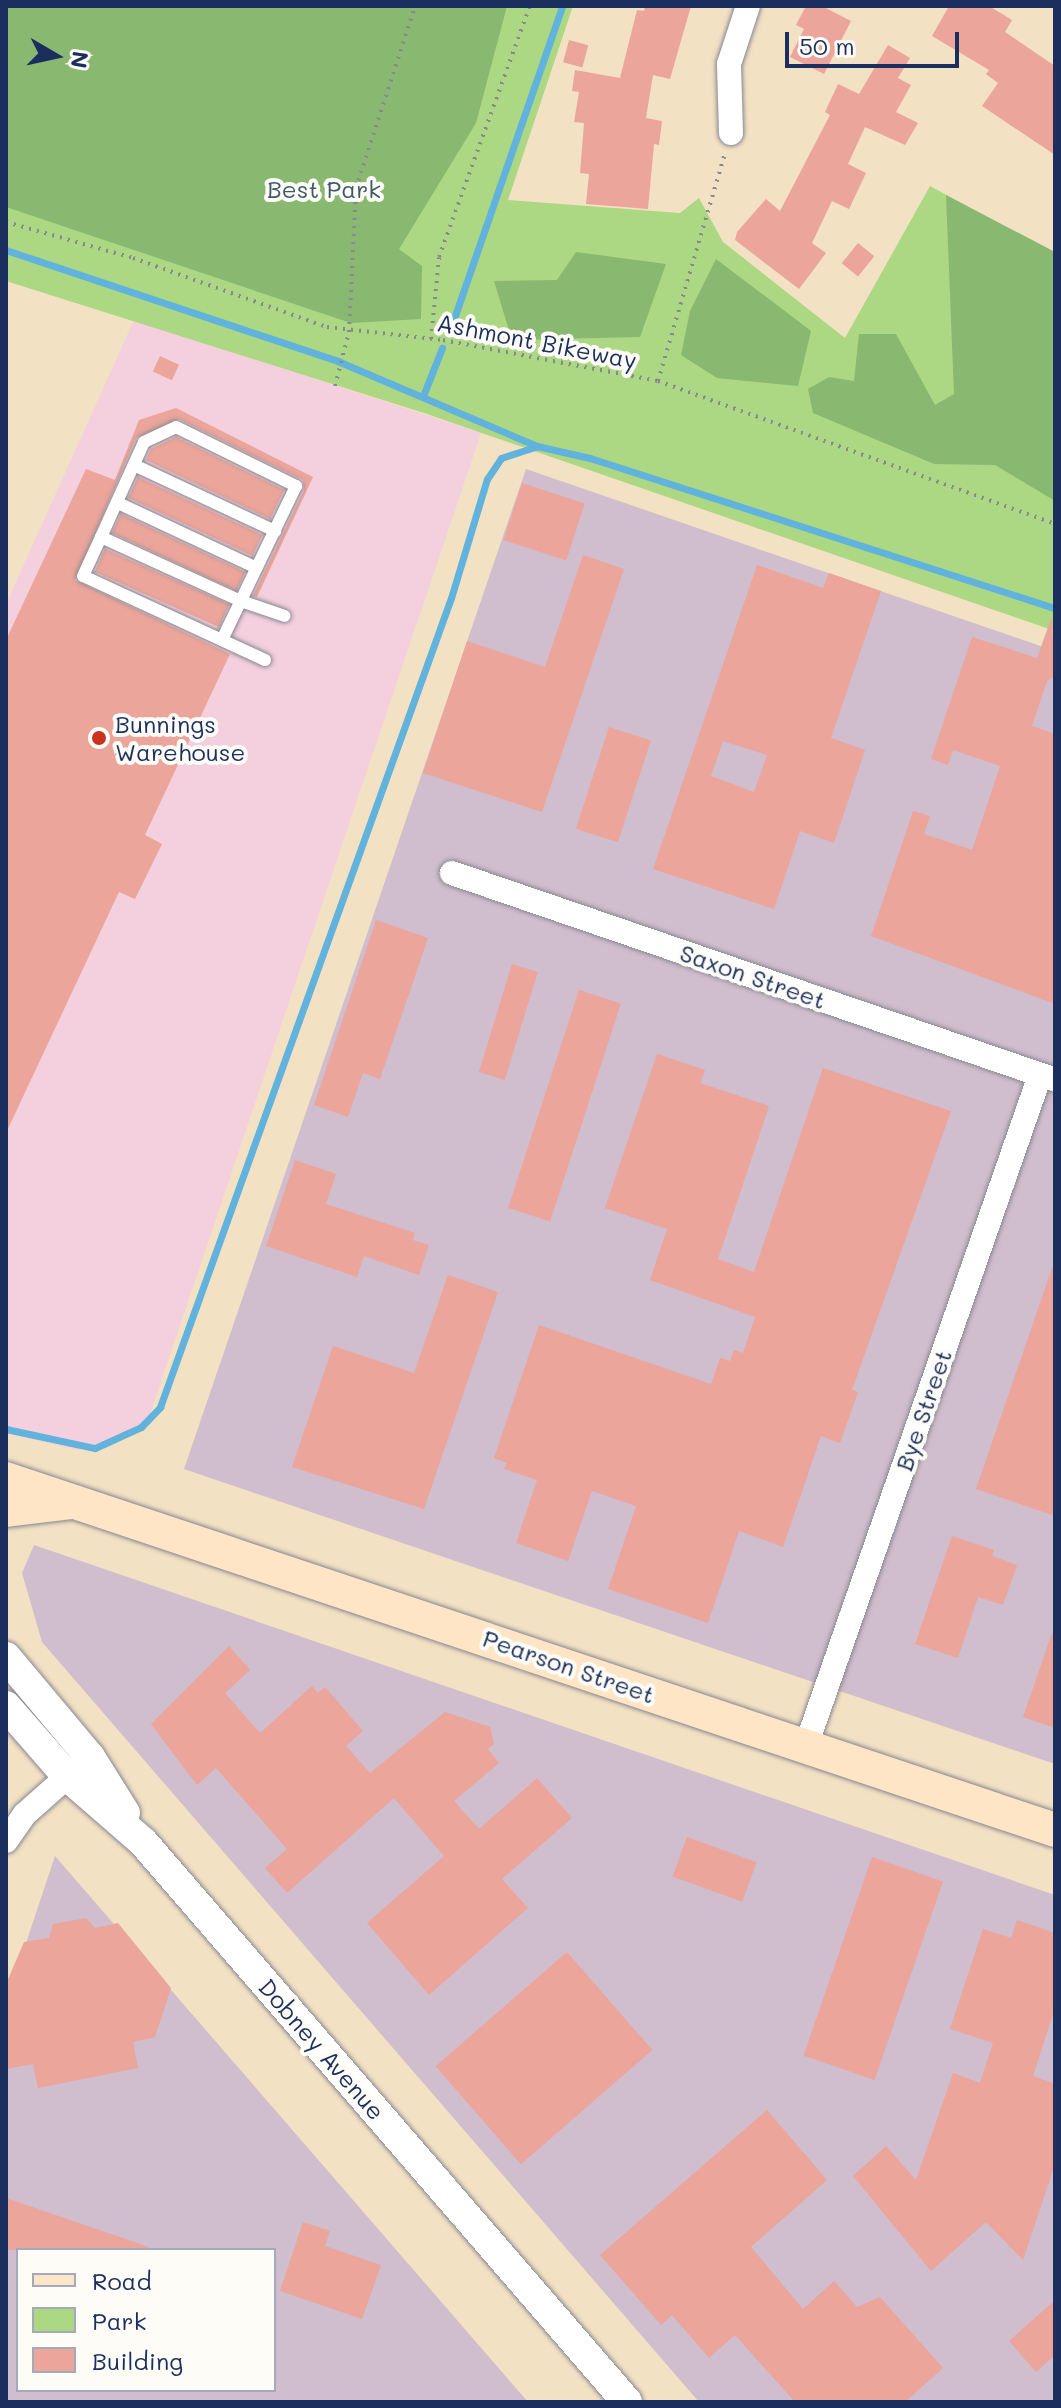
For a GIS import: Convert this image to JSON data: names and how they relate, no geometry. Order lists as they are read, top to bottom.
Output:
{
  "streets": {
    "main road": ["Pearson Street"],
    "street": ["Saxon Street", "Bye Street", "Dobney Avenue"],
    "path": ["Ashmont Bikeway"]
  },
  "crossings": [
    ["Saxon Street", "Bye Street"],
    ["Bye Street", "Pearson Street"]
  ],
  "parks": ["Best Park"],
  "places": ["Bunnings Warehouse"],
  "legend": ["Road", "Park", "Building"],
  "scale_bar": "50 m",
  "north": "right"
}
